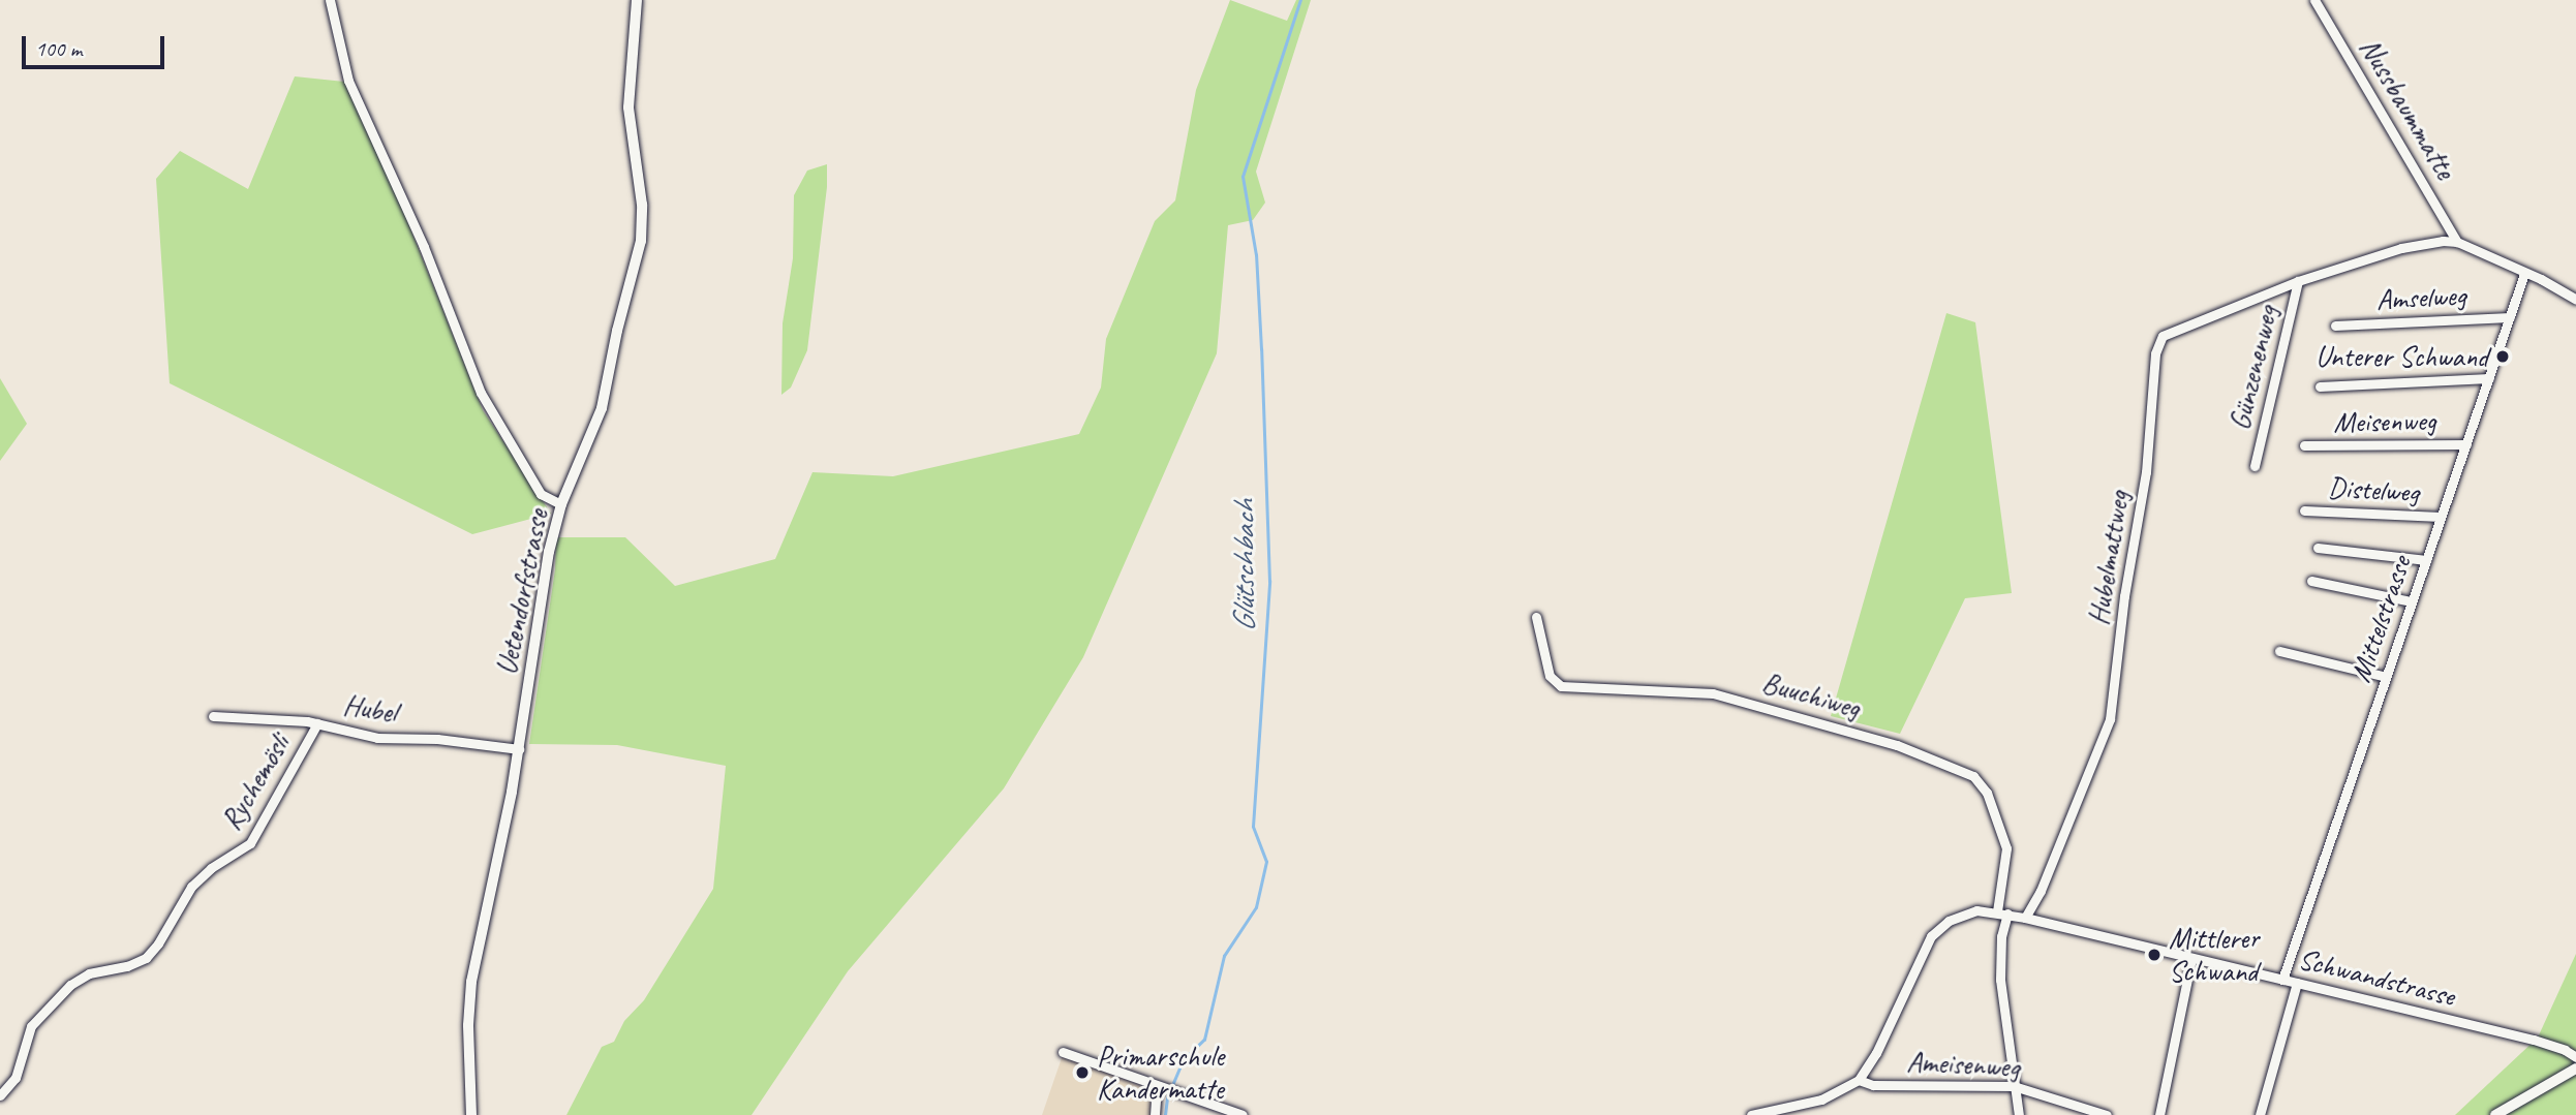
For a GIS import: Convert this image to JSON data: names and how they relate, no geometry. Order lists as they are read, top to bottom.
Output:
{
  "streets": {
    "street": [
      "Nussbaummatte",
      "Amselweg",
      "Günzenenweg",
      "Meisenweg",
      "Distelweg",
      "Hubelmattweg",
      "Uetendorfstrasse",
      "Mittelstrasse",
      "Buuchiweg",
      "Hubel",
      "Rychemösli",
      "Schwandstrasse",
      "Ameisenweg"
    ]
  },
  "crossings": [
    ["Amselweg", "Mittelstrasse"],
    ["Günzenenweg", "Hubelmattweg"],
    ["Meisenweg", "Mittelstrasse"],
    ["Distelweg", "Mittelstrasse"],
    ["Hubelmattweg", "Schwandstrasse"],
    ["Uetendorfstrasse", "Hubel"],
    ["Mittelstrasse", "Schwandstrasse"],
    ["Buuchiweg", "Schwandstrasse"],
    ["Buuchiweg", "Ameisenweg"],
    ["Hubel", "Rychemösli"],
    ["Schwandstrasse", "Ameisenweg"]
  ],
  "water": ["Glütschbach"],
  "places": ["Unterer Schwand", "Mittlerer Schwand", "Primarschule Kandermatte"],
  "scale_bar": "100 m"
}
